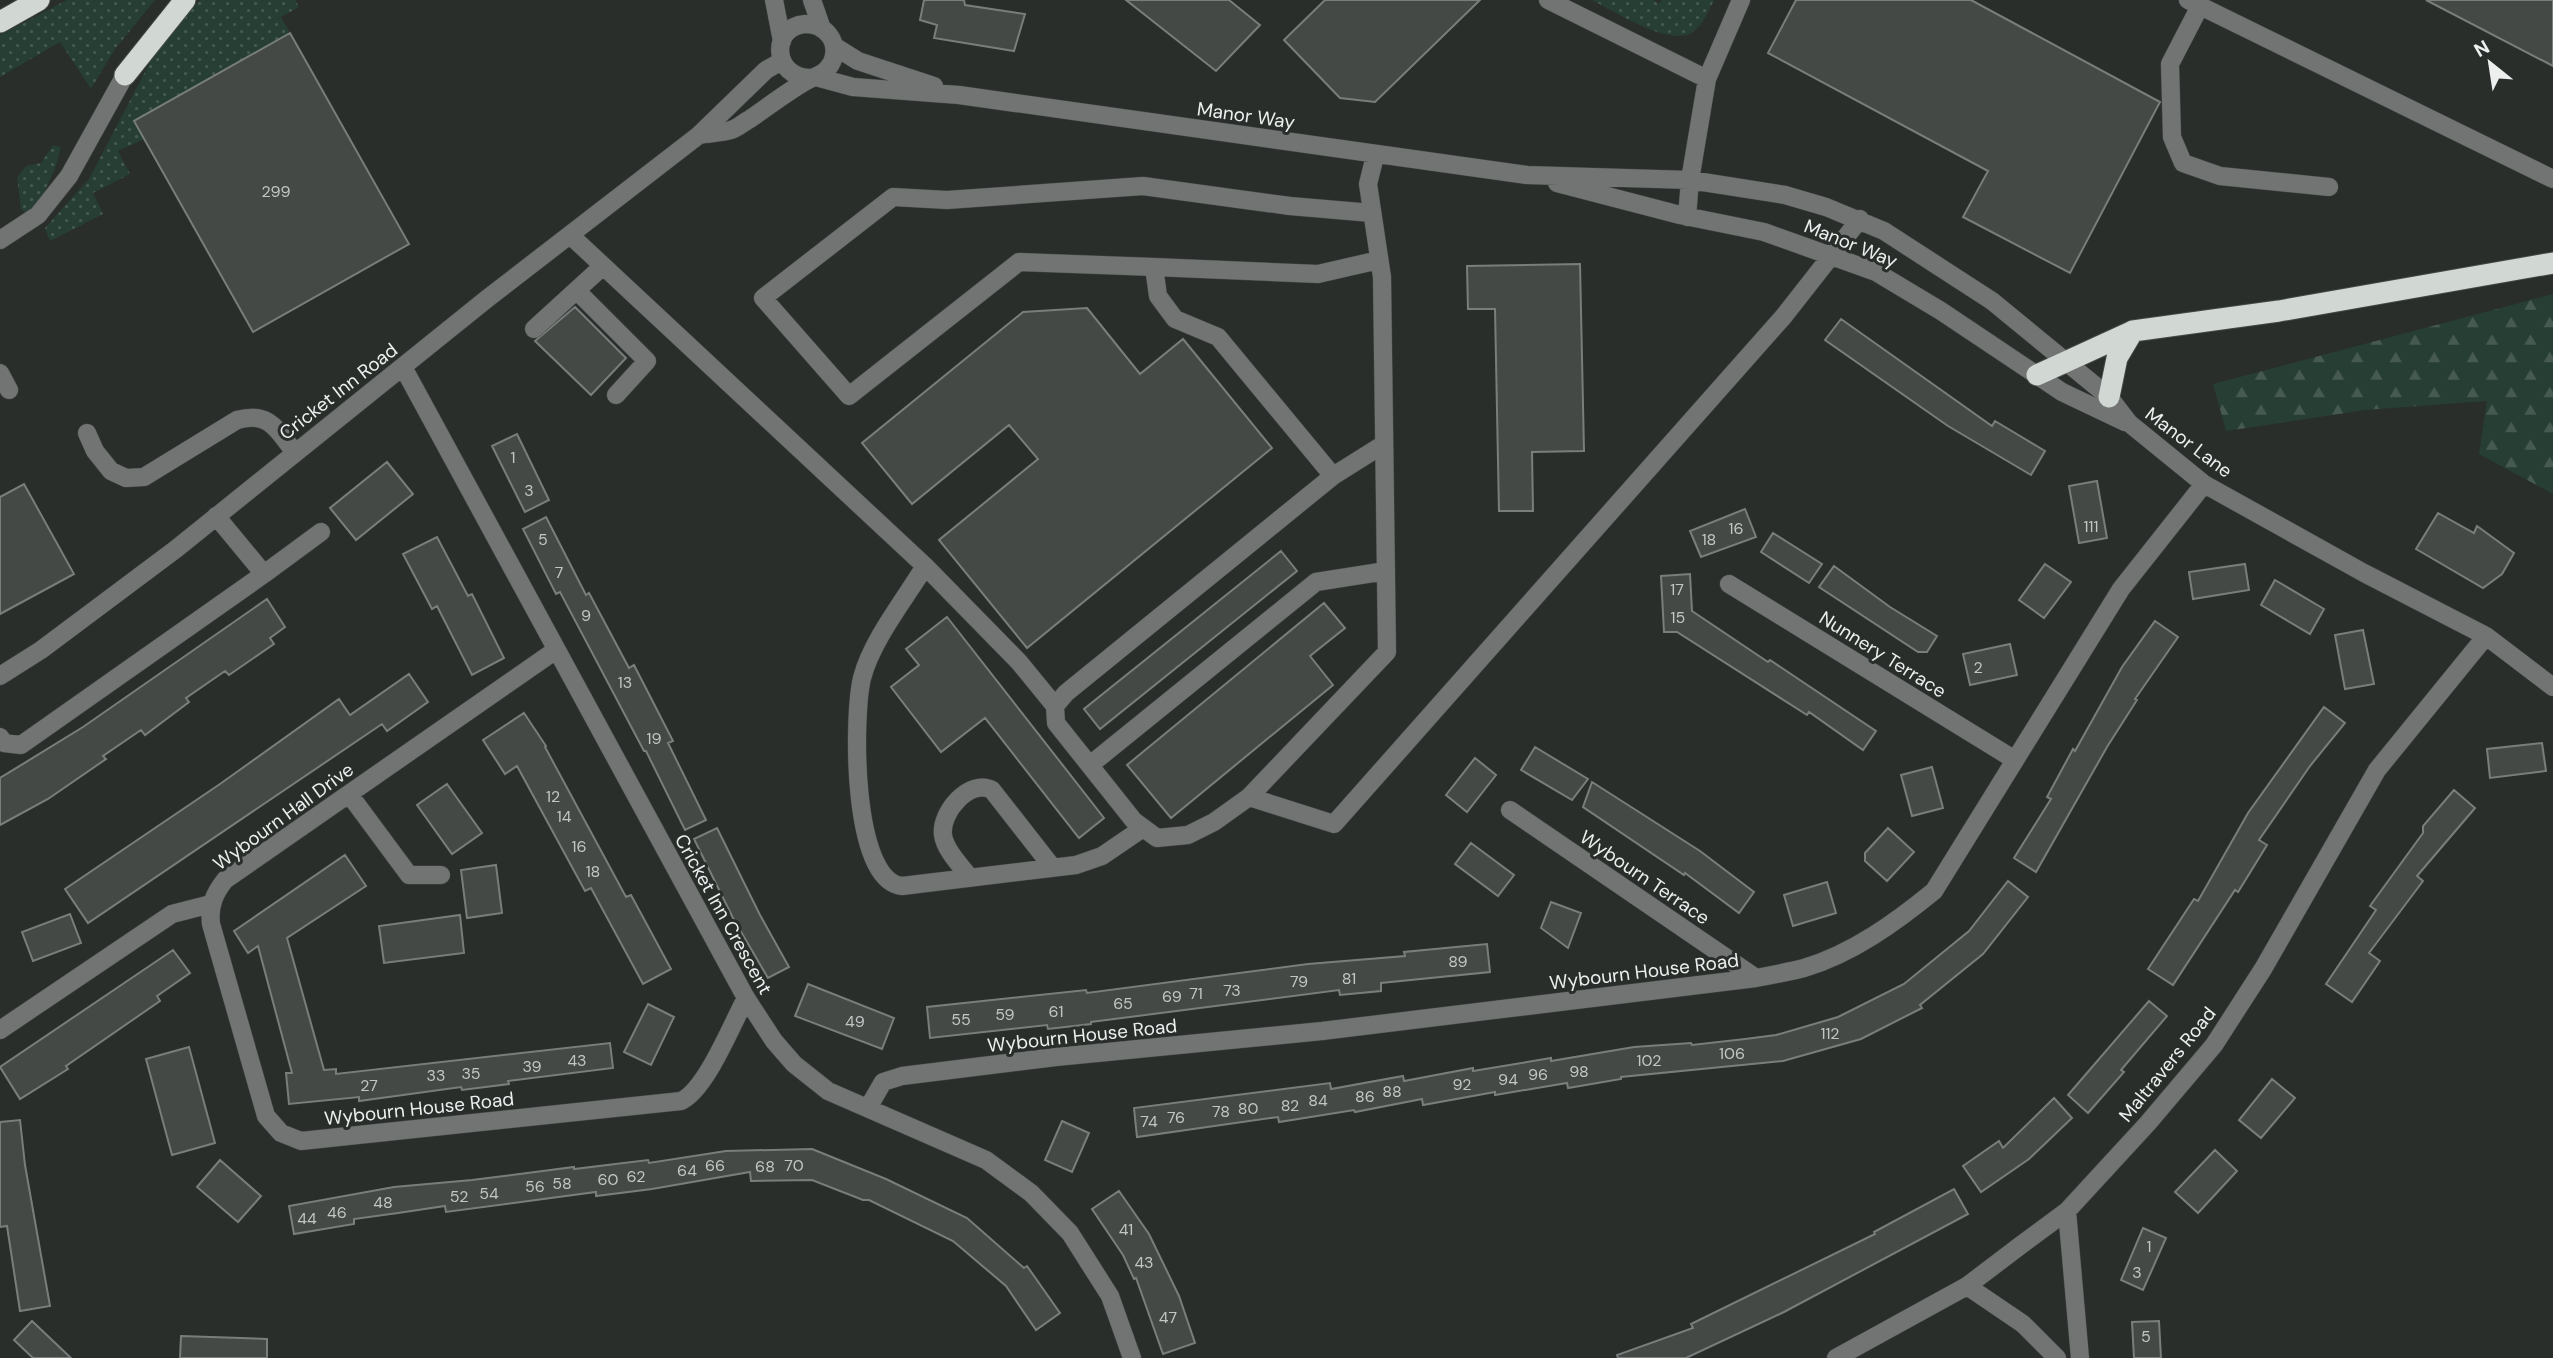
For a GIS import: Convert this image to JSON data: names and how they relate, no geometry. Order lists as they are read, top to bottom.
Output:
{
  "streets": {
    "street": [
      "Manor Way",
      "Cricket Inn Road",
      "Manor Lane",
      "Nunnery Terrace",
      "Wybourn Hall Drive",
      "Wybourn Terrace",
      "Cricket Inn Crescent",
      "Wybourn House Road",
      "Maltravers Road"
    ]
  },
  "crossings": [
    ["Manor Way", "Cricket Inn Road"],
    ["Manor Way", "Manor Lane"],
    ["Cricket Inn Road", "Cricket Inn Crescent"],
    ["Manor Lane", "Wybourn House Road"],
    ["Manor Lane", "Maltravers Road"],
    ["Nunnery Terrace", "Wybourn House Road"],
    ["Wybourn Hall Drive", "Cricket Inn Crescent"],
    ["Wybourn Hall Drive", "Wybourn House Road"],
    ["Wybourn Terrace", "Wybourn House Road"],
    ["Cricket Inn Crescent", "Wybourn House Road"]
  ],
  "house_numbers": [
    "299",
    "1",
    "3",
    "111",
    "16",
    "5",
    "18",
    "7",
    "17",
    "9",
    "15",
    "2",
    "13",
    "19",
    "12",
    "14",
    "16",
    "18",
    "89",
    "81",
    "79",
    "73",
    "71",
    "69",
    "65",
    "61",
    "59",
    "55",
    "49",
    "112",
    "106",
    "43",
    "102",
    "39",
    "98",
    "35",
    "96",
    "33",
    "94",
    "92",
    "27",
    "88",
    "86",
    "84",
    "82",
    "80",
    "78",
    "76",
    "74",
    "66",
    "70",
    "68",
    "64",
    "62",
    "60",
    "58",
    "56",
    "54",
    "52",
    "48",
    "46",
    "44",
    "41",
    "1",
    "43",
    "3",
    "47",
    "5"
  ],
  "north": "top left"
}
